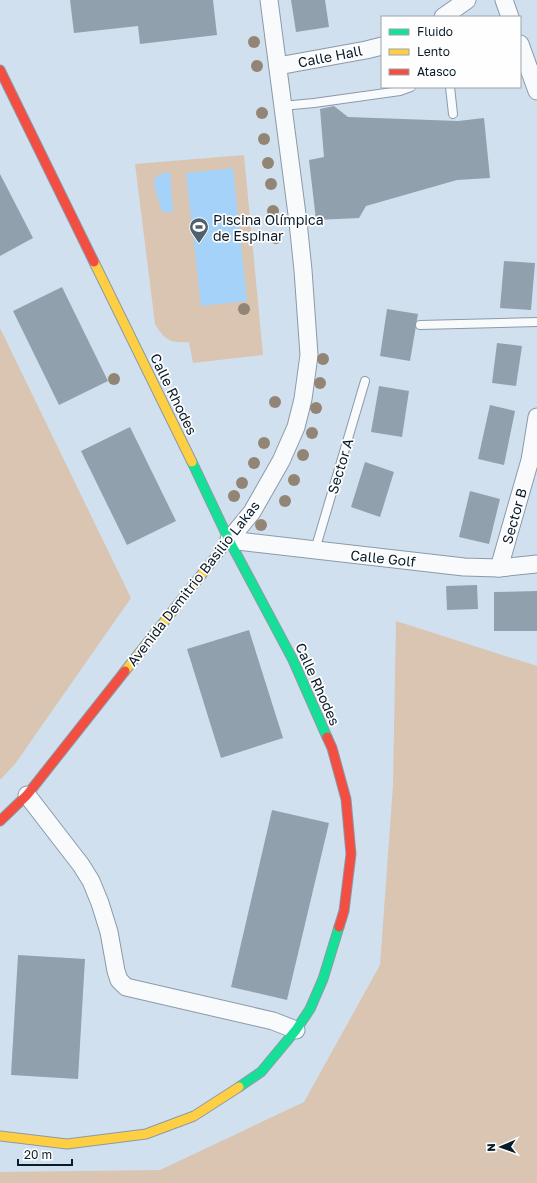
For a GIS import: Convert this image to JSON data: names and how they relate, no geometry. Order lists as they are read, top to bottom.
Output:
{
  "streets": {
    "street": [
      "Calle Hall",
      "Calle Rhodes",
      "Sector B",
      "Calle Golf",
      "Avenida Demitrio Basilio Lakas"
    ],
    "lane": ["Sector A"]
  },
  "crossings": [
    ["Calle Hall", "Avenida Demitrio Basilio Lakas"],
    ["Calle Rhodes", "Calle Golf"],
    ["Calle Rhodes", "Avenida Demitrio Basilio Lakas"],
    ["Sector A", "Calle Golf"],
    ["Sector B", "Calle Golf"],
    ["Calle Golf", "Avenida Demitrio Basilio Lakas"]
  ],
  "places": {
    "sports": ["Piscina Olímpica de Espinar"]
  },
  "legend": ["Fluido", "Lento", "Atasco"],
  "scale_bar": "20 m",
  "north": "left"
}
